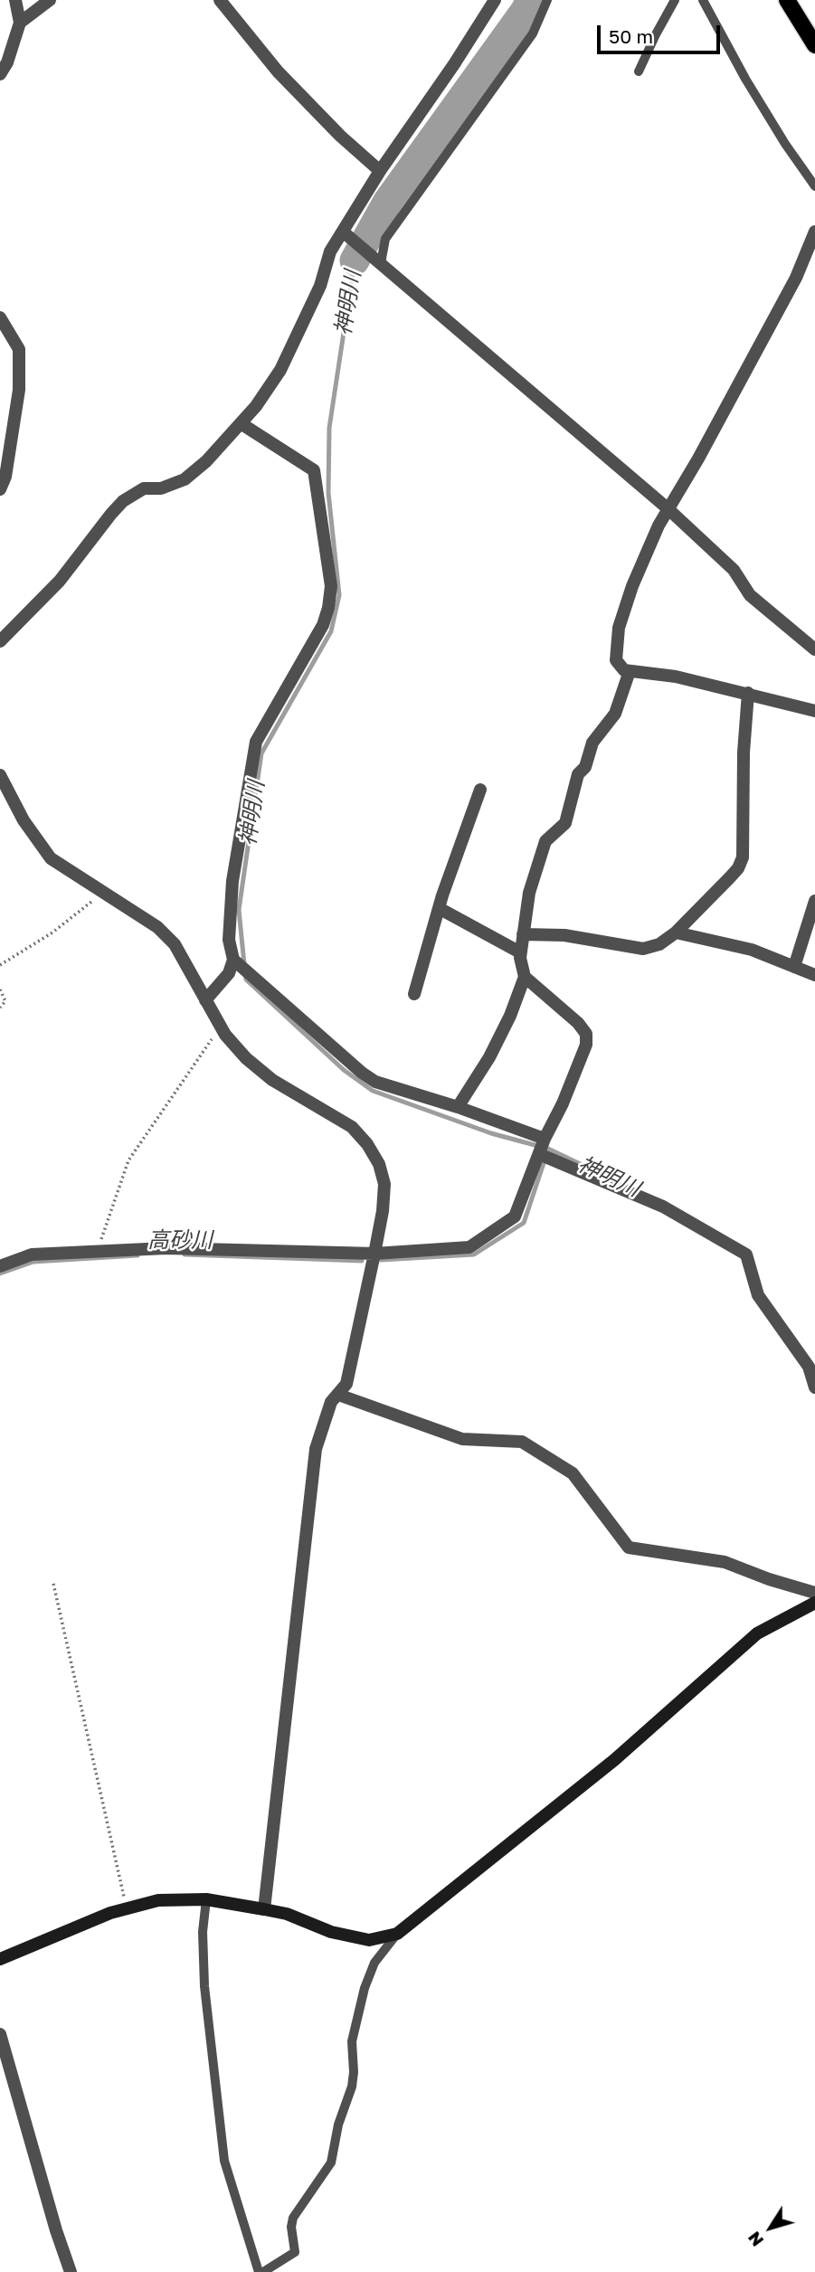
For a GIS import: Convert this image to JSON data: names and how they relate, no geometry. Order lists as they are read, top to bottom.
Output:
{
  "water": ["神明川", "高砂川"],
  "scale_bar": "50 m",
  "north": "bottom left"
}
